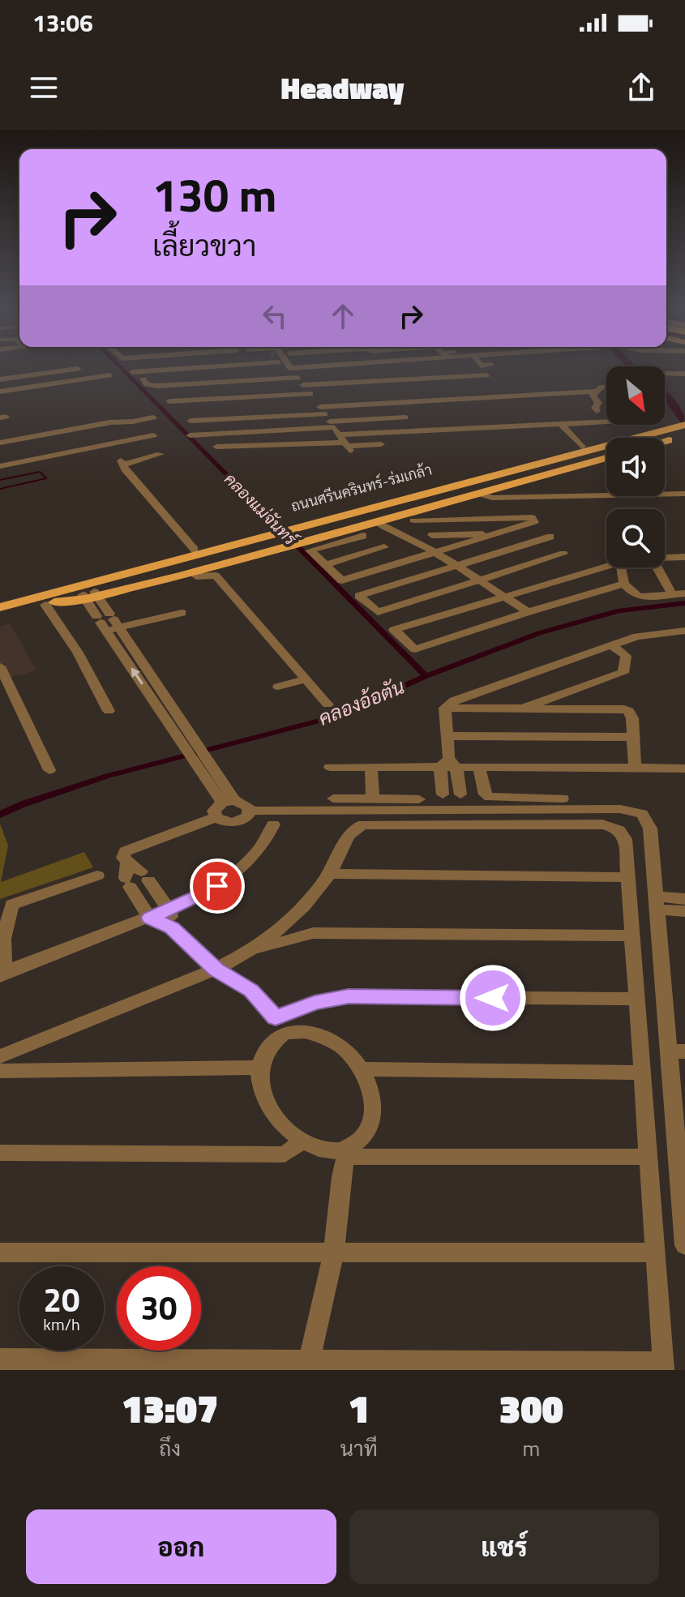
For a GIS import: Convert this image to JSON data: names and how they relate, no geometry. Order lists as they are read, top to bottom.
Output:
{
  "streets": {
    "main road": ["ถนนศรีนครินทร์-ร่มเกล้า"]
  },
  "water": ["คลองแม่จันทร์", "คลองอ้อตัน"],
  "north": "bottom right",
  "page": {
    "status": "13:06",
    "header": "Headway",
    "turn": ["130 m", "เลี้ยวขวา"],
    "speed": "20 km/h",
    "limit": "30",
    "eta": [
      "13:07",
      "ถึง",
      "1",
      "นาที",
      "300",
      "m"
    ],
    "buttons": ["ออก", "แชร์"]
  }
}
